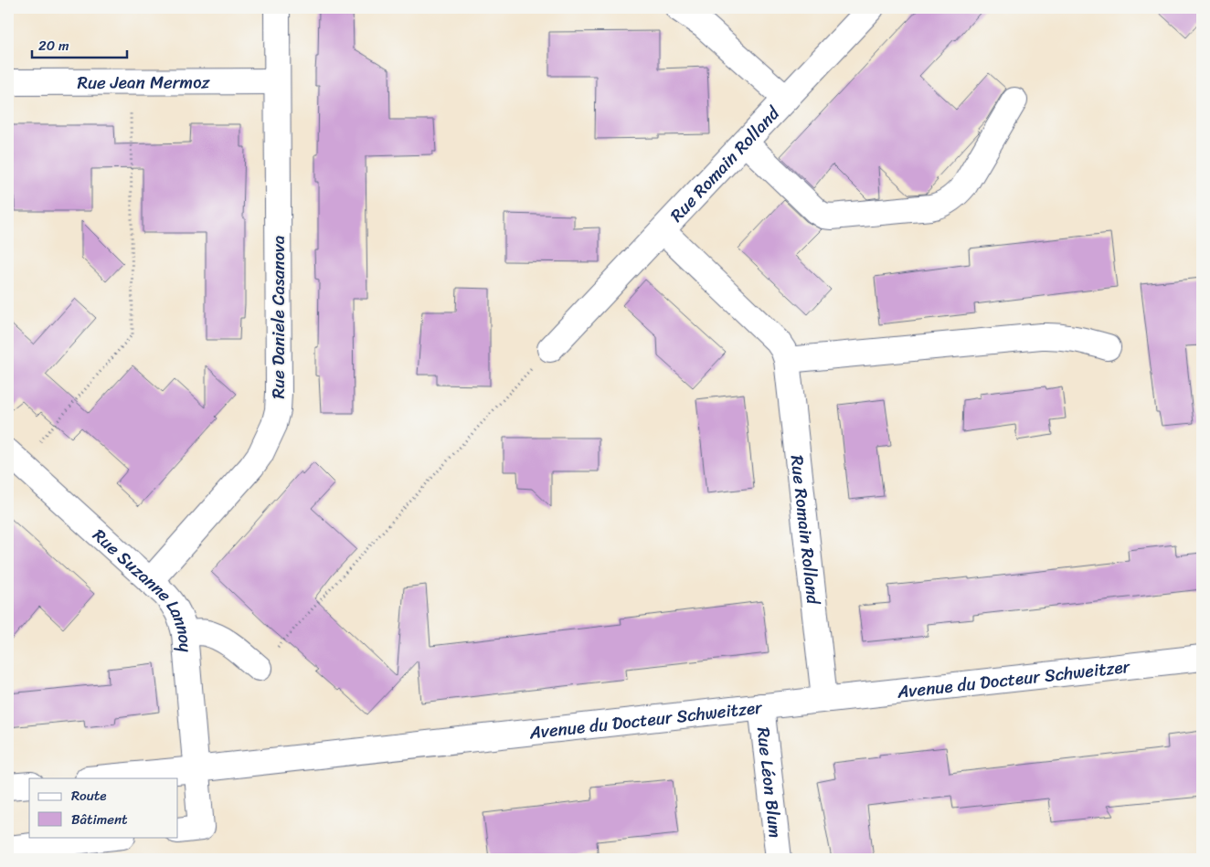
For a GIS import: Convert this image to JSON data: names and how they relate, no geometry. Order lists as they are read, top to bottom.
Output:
{
  "streets": {
    "street": [
      "Rue Jean Mermoz",
      "Rue Romain Rolland",
      "Rue Daniele Casanova",
      "Rue Suzanne Lannoy",
      "Avenue du Docteur Schweitzer",
      "Rue Léon Blum"
    ]
  },
  "crossings": [
    ["Rue Jean Mermoz", "Rue Daniele Casanova"],
    ["Rue Romain Rolland", "Avenue du Docteur Schweitzer"],
    ["Rue Daniele Casanova", "Rue Suzanne Lannoy"],
    ["Rue Suzanne Lannoy", "Avenue du Docteur Schweitzer"],
    ["Avenue du Docteur Schweitzer", "Rue Léon Blum"]
  ],
  "legend": ["Route", "Bâtiment"],
  "scale_bar": "20 m"
}
